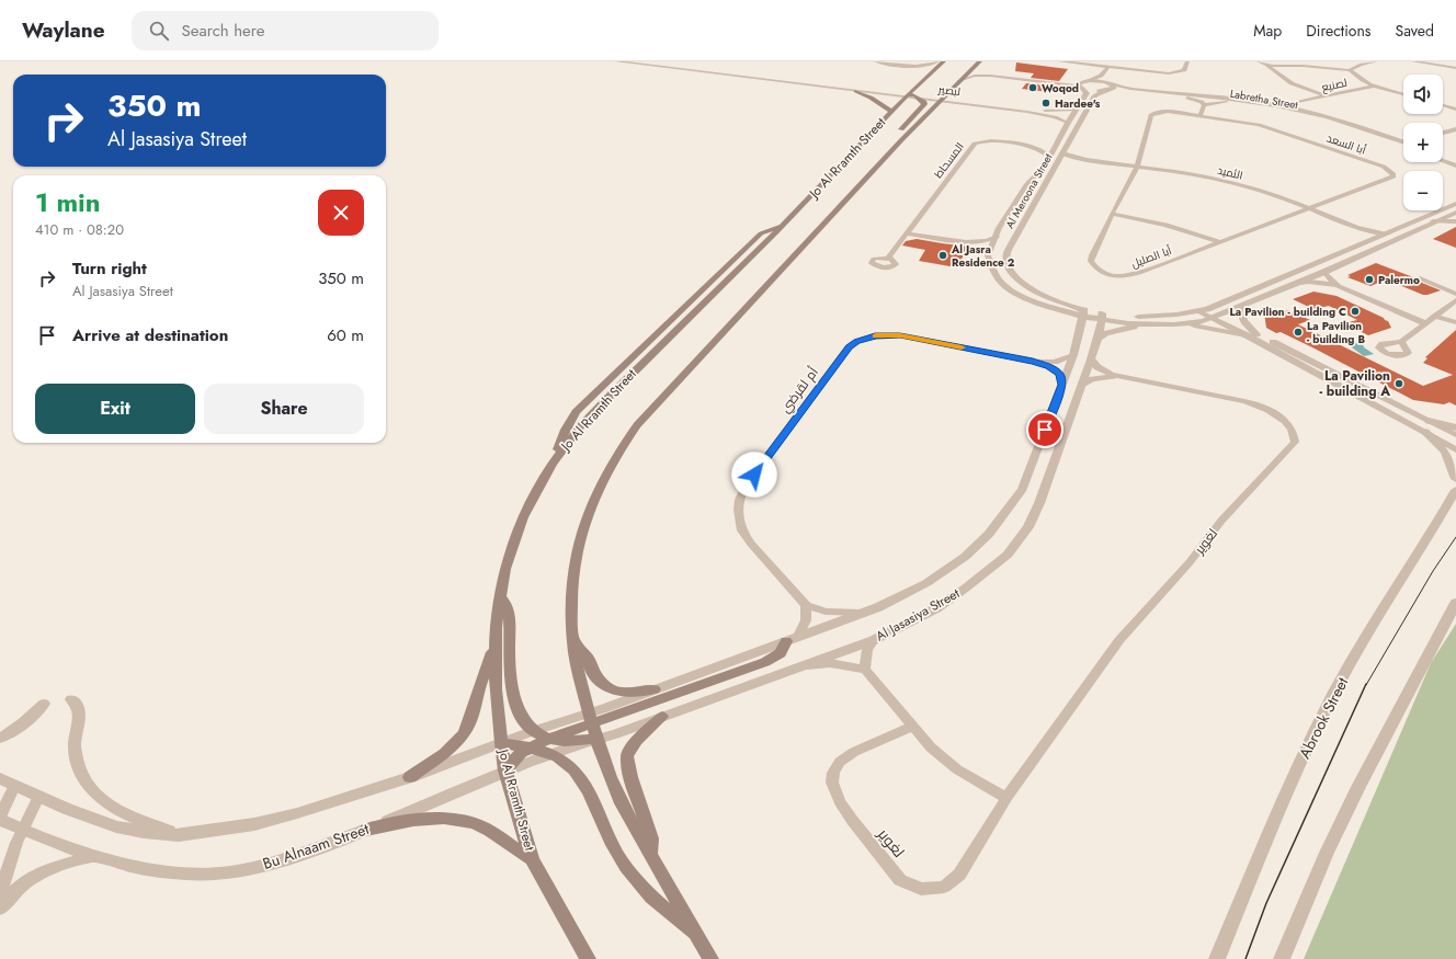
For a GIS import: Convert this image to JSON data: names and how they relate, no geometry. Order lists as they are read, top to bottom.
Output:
{
  "streets": {
    "main road": ["Jo Al Rramth Street"],
    "street": [
      "لصنيع",
      "لبصير",
      "Labretha Street",
      "أبا السعد",
      "المسحاط",
      "الثميد",
      "Al Meroona Street",
      "أبا الصليل",
      "أم لقرضي",
      "لغوير",
      "Al Jasasiya Street",
      "Abrook Street",
      "Bu Alnaam Street"
    ]
  },
  "crossings": [
    ["لصنيع", "Labretha Street"],
    ["لبصير", "Jo Al Rramth Street"],
    ["لبصير", "Al Meroona Street"],
    ["Labretha Street", "Al Meroona Street"],
    ["أبا السعد", "الثميد"],
    ["أبا السعد", "أبا الصليل"],
    ["Jo Al Rramth Street", "Al Jasasiya Street"],
    ["Jo Al Rramth Street", "Bu Alnaam Street"],
    ["المسحاط", "Al Meroona Street"],
    ["الثميد", "Al Meroona Street"],
    ["الثميد", "أبا الصليل"],
    ["Al Meroona Street", "Al Jasasiya Street"],
    ["أم لقرضي", "Al Jasasiya Street"],
    ["لغوير", "Al Jasasiya Street"],
    ["Al Jasasiya Street", "Bu Alnaam Street"]
  ],
  "places": [
    "Woqod",
    "Hardee's",
    "Al Jasra Residence 2",
    "Palermo",
    "La Pavilion - building C",
    "La Pavilion - building B",
    "La Pavilion - building A"
  ],
  "page": {
    "header": "Waylane",
    "search": "Search here",
    "nav": ["Map", "Directions", "Saved"],
    "map_buttons": ["+", "−"],
    "turn": ["350 m", "Al Jasasiya Street"],
    "heading": ["1 min", "410 m · 08:20"],
    "list": [
      {
        "name": "Turn right",
        "note": "Al Jasasiya Street",
        "value": "350 m"
      },
      {
        "name": "Arrive at destination",
        "value": "60 m"
      }
    ],
    "buttons": ["Exit", "Share"]
  }
}
